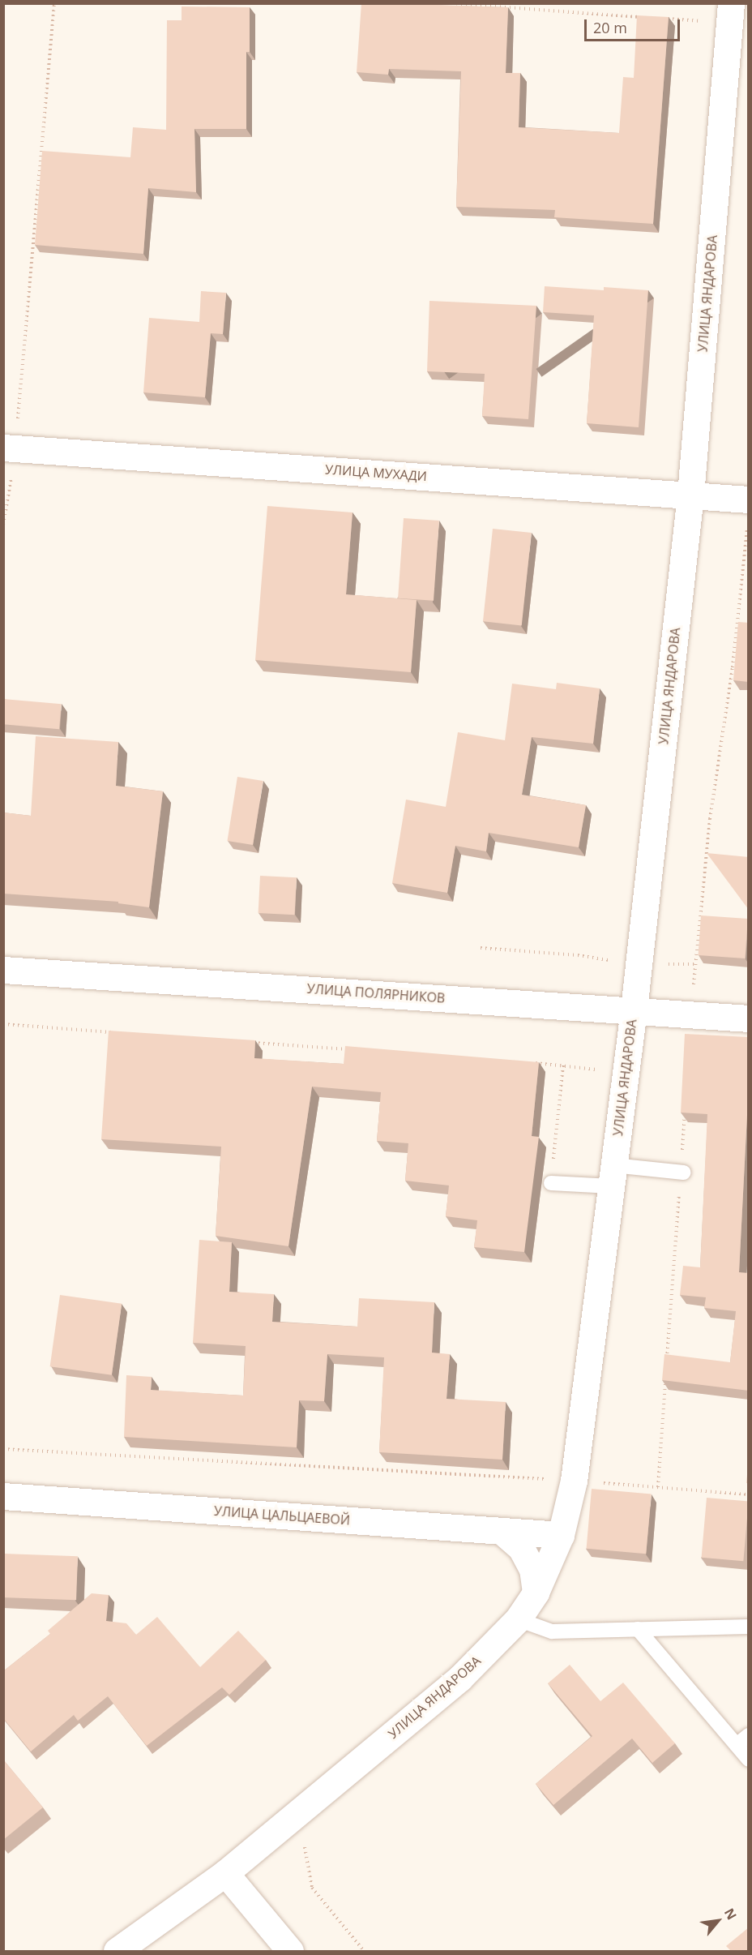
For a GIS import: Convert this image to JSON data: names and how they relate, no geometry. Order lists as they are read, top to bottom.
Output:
{
  "streets": {
    "street": [
      "УЛИЦА ЯНДАРОВА",
      "УЛИЦА МУХАДИ",
      "УЛИЦА ПОЛЯРНИКОВ",
      "УЛИЦА ЦАЛЬЦАЕВОЙ"
    ]
  },
  "crossings": [
    ["УЛИЦА ЯНДАРОВА", "УЛИЦА МУХАДИ"],
    ["УЛИЦА ЯНДАРОВА", "УЛИЦА ПОЛЯРНИКОВ"],
    ["УЛИЦА ЯНДАРОВА", "УЛИЦА ЦАЛЬЦАЕВОЙ"]
  ],
  "scale_bar": "20 m",
  "north": "top right"
}
